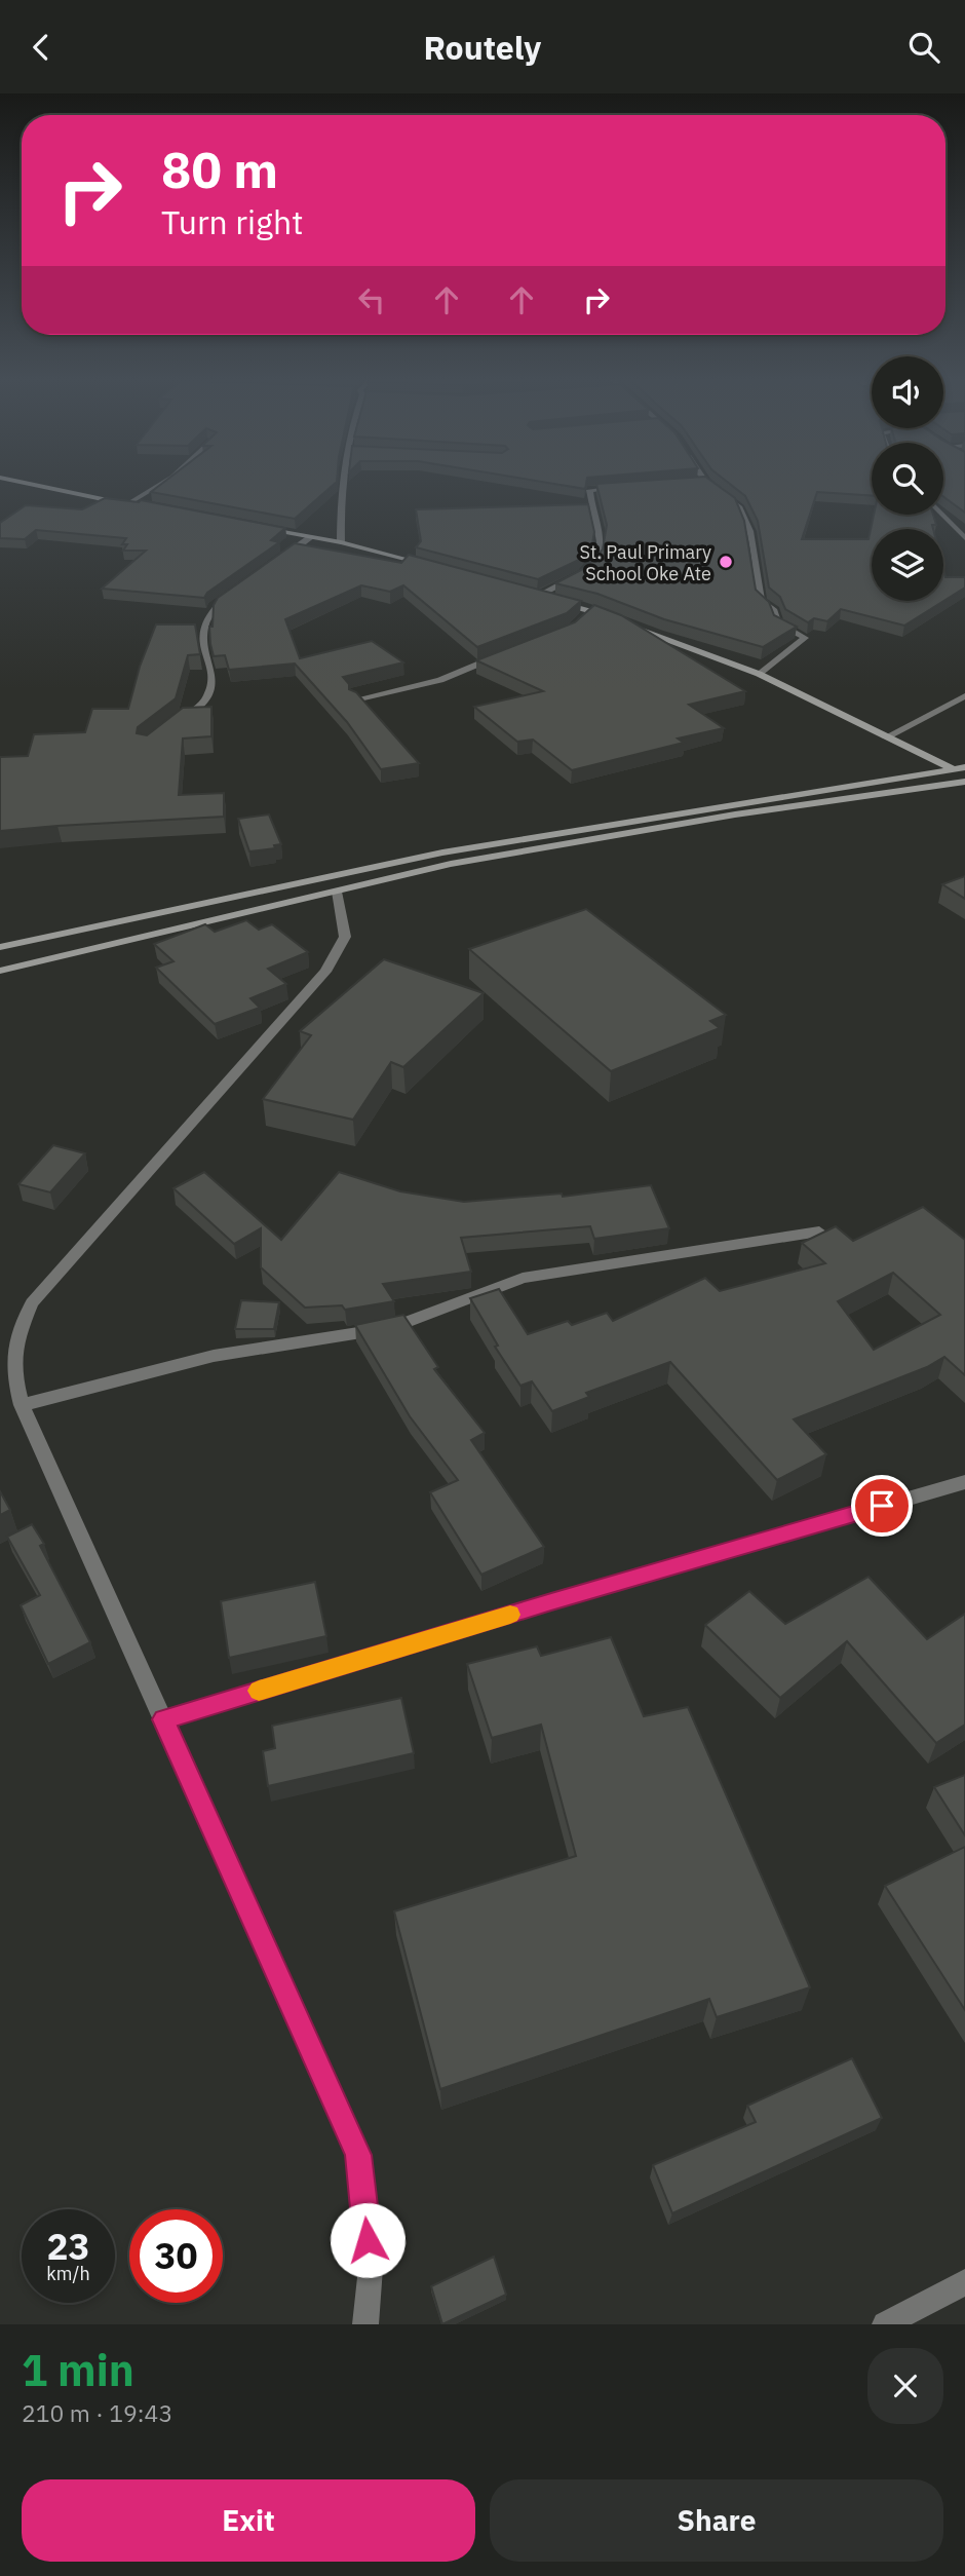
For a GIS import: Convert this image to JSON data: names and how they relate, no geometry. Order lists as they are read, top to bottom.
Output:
{
  "places": ["St. Paul Primary School Oke Ate"],
  "page": {
    "header": "Routely",
    "turn": ["80 m", "Turn right"],
    "speed": "23 km/h",
    "limit": "30",
    "heading": ["1 min", "210 m · 19:43"],
    "buttons": ["Exit", "Share"]
  }
}
